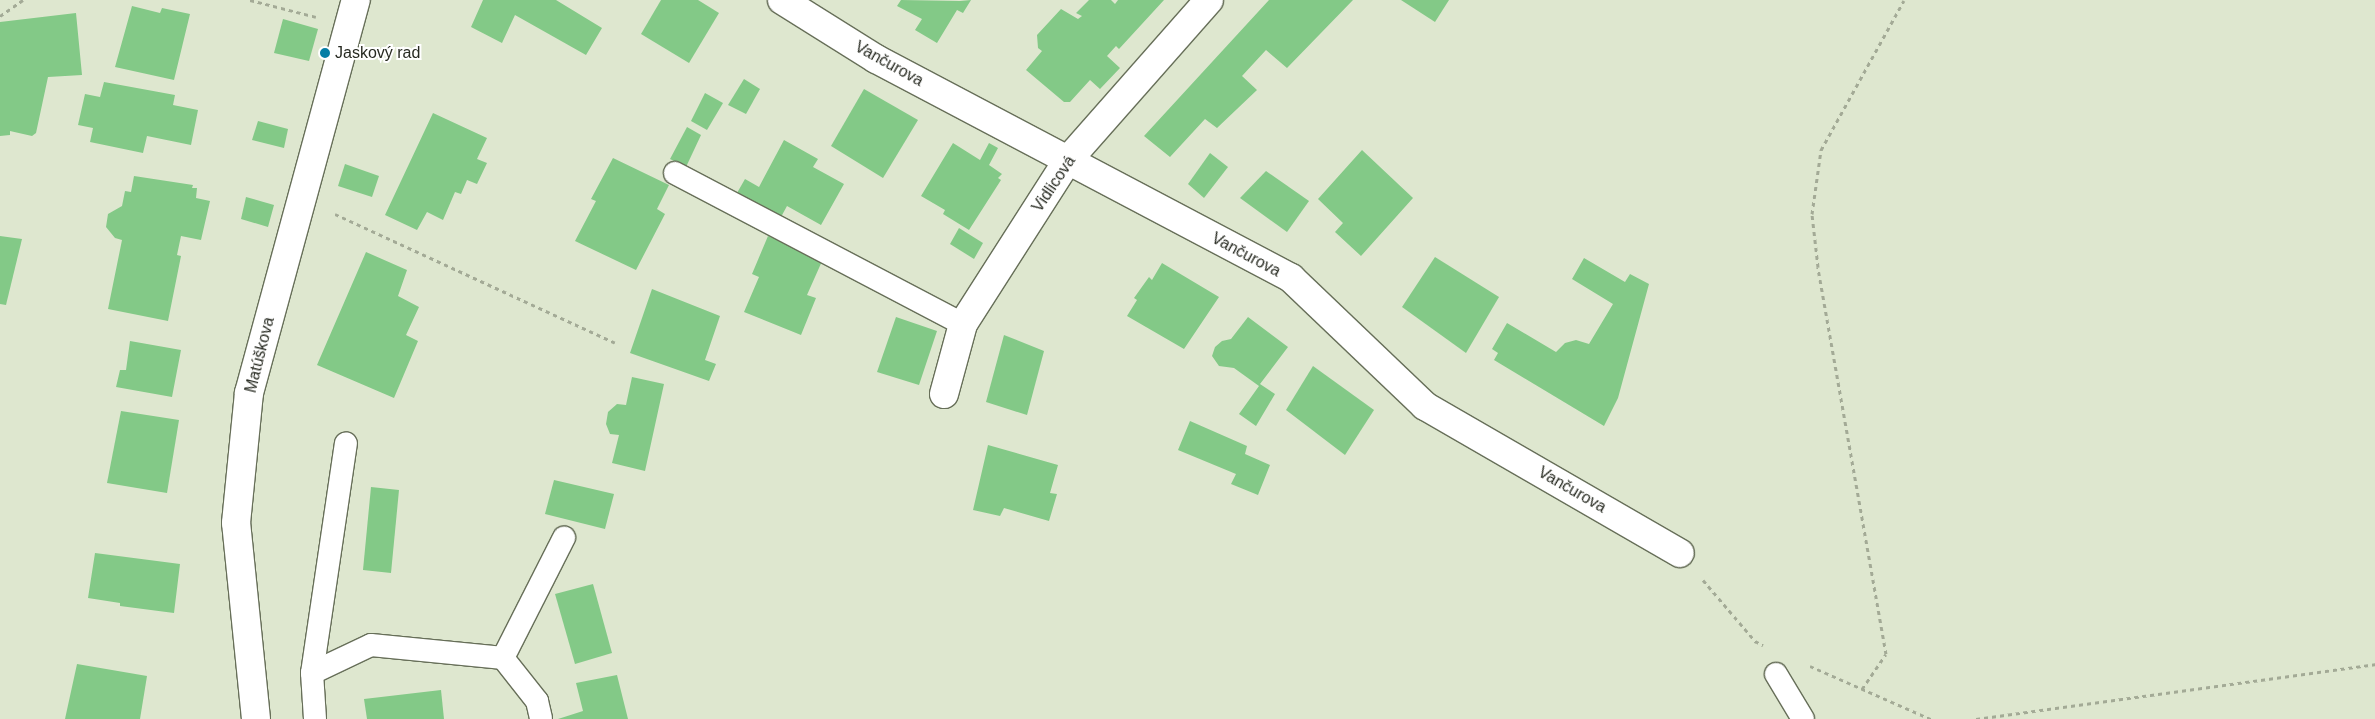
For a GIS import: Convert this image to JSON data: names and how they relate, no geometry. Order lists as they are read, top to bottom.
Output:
{
  "streets": {
    "street": ["Vančurova", "Vidlicová", "Matúškova"]
  },
  "crossings": [
    ["Vančurova", "Vidlicová"]
  ],
  "places": ["Jaskový rad"]
}
